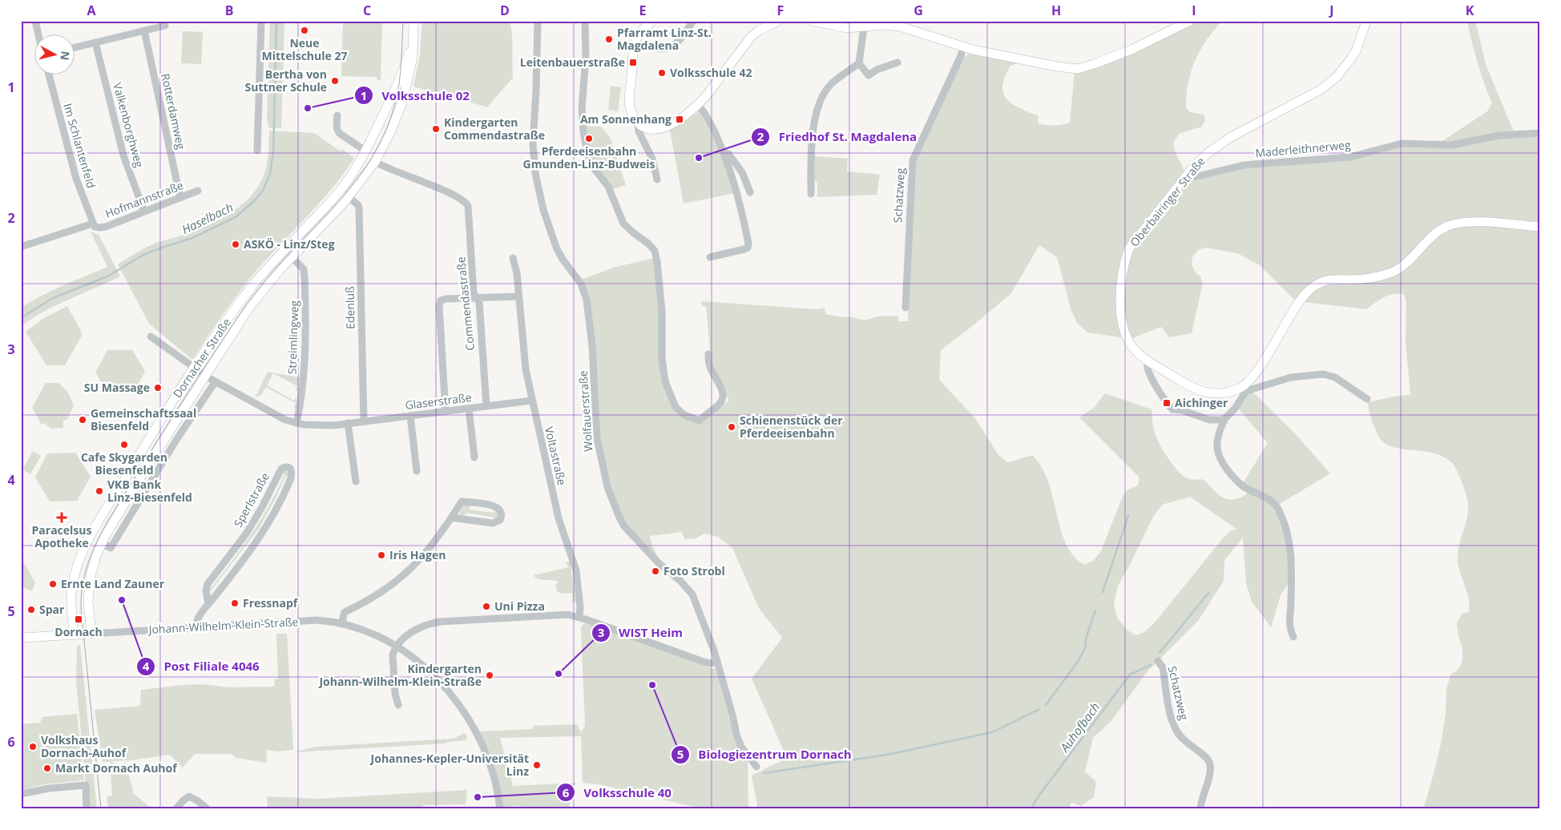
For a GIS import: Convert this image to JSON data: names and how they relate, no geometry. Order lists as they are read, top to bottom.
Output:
{
  "streets": {
    "street": [
      "Rotterdamweg",
      "Valkenborghweg",
      "Im Schlantenfeld",
      "Maderleithnerweg",
      "Schatzweg",
      "Hofmannstraße",
      "Oberbairinger Straße",
      "Commendastraße",
      "Edenluß",
      "Streimlingweg",
      "Dornacher Straße",
      "Glaserstraße",
      "Wolfauerstraße",
      "Voltastraße",
      "Sperlstraße",
      "Johann-Wilhelm-Klein-Straße"
    ]
  },
  "crossings": [
    ["Rotterdamweg", "Hofmannstraße"],
    ["Valkenborghweg", "Hofmannstraße"],
    ["Im Schlantenfeld", "Hofmannstraße"],
    ["Maderleithnerweg", "Oberbairinger Straße"],
    ["Commendastraße", "Dornacher Straße"],
    ["Commendastraße", "Glaserstraße"],
    ["Edenluß", "Dornacher Straße"],
    ["Edenluß", "Glaserstraße"],
    ["Streimlingweg", "Dornacher Straße"],
    ["Streimlingweg", "Glaserstraße"],
    ["Dornacher Straße", "Glaserstraße"],
    ["Dornacher Straße", "Johann-Wilhelm-Klein-Straße"],
    ["Glaserstraße", "Voltastraße"],
    ["Sperlstraße", "Johann-Wilhelm-Klein-Straße"]
  ],
  "water": ["Haselbach", "Auhofbach"],
  "places": {
    "other": [
      "Neue Mittelschule 27",
      "Pfarramt Linz-St. Magdalena",
      "Volksschule 42",
      "Bertha von Suttner Schule",
      "Volksschule 02",
      "Kindergarten Commendastraße",
      "Pferdeeisenbahn Gmunden-Linz-Budweis",
      "Friedhof St. Magdalena",
      "ASKÖ - Linz/Steg",
      "SU Massage",
      "Gemeinschaftssaal Biesenfeld",
      "Schienenstück der Pferdeeisenbahn",
      "Cafe Skygarden Biesenfeld",
      "VKB Bank Linz-Biesenfeld",
      "Iris Hagen",
      "Foto Strobl",
      "Ernte Land Zauner",
      "Post Filiale 4046",
      "Fressnapf",
      "Uni Pizza",
      "Spar",
      "WIST Heim",
      "Kindergarten Johann-Wilhelm-Klein-Straße",
      "Biologiezentrum Dornach",
      "Volkshaus Dornach-Auhof",
      "Johannes-Kepler-Universität Linz",
      "Markt Dornach Auhof",
      "Volksschule 40"
    ],
    "transit": [
      "Leitenbauerstraße",
      "Am Sonnenhang",
      "Aichinger",
      "Dornach"
    ],
    "health": ["Paracelsus Apotheke"]
  },
  "north": "right",
  "grid": {
    "columns": [
      "A",
      "B",
      "C",
      "D",
      "E",
      "F",
      "G",
      "H",
      "I",
      "J",
      "K"
    ],
    "rows": [
      "1",
      "2",
      "3",
      "4",
      "5",
      "6"
    ]
  }
}
